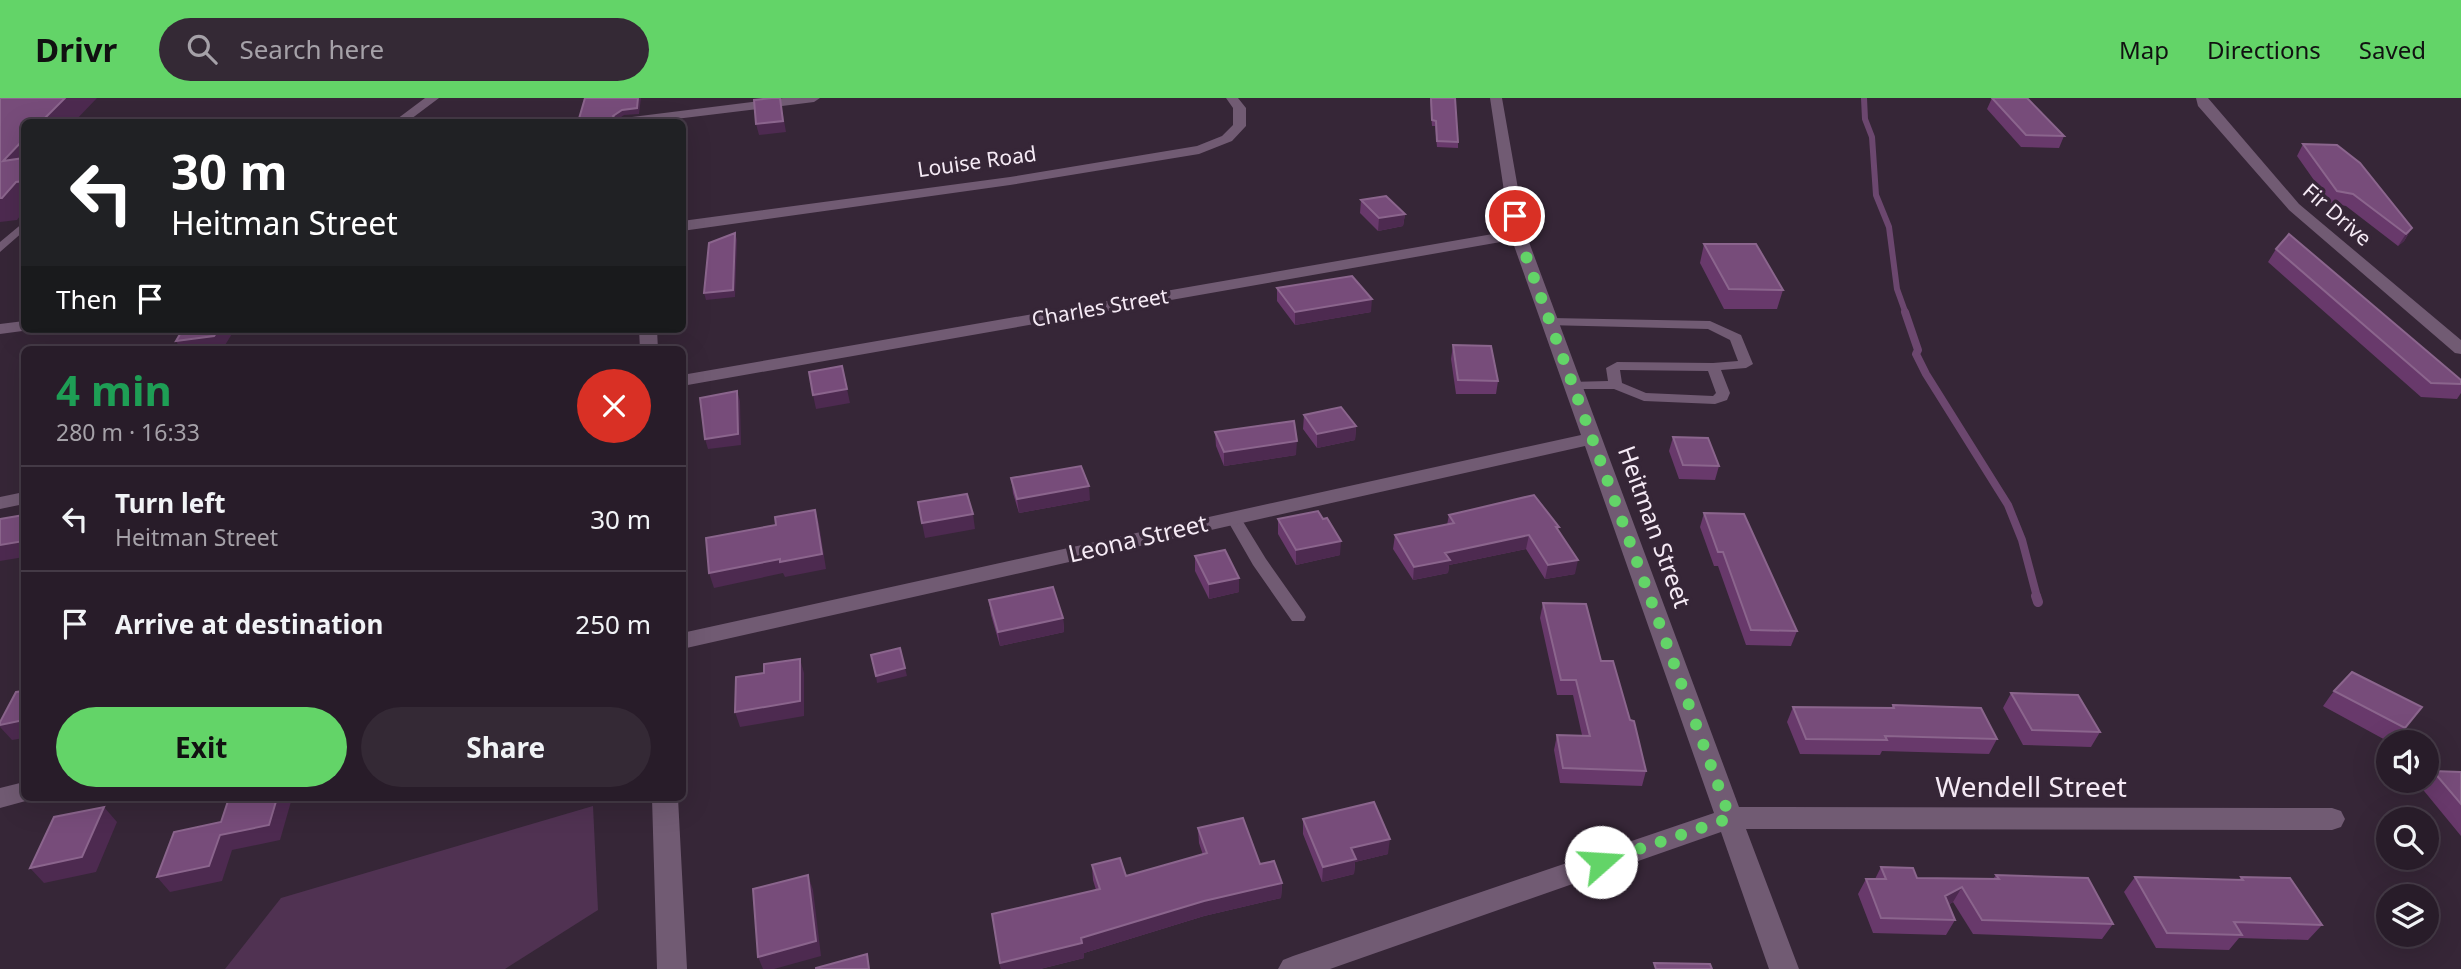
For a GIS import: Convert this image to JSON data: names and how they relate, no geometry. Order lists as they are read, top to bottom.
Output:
{
  "streets": {
    "street": [
      "Louise Road",
      "Fir Drive",
      "Charles Street",
      "Heitman Street",
      "Leona Street",
      "Wendell Street"
    ]
  },
  "crossings": [
    ["Charles Street", "Heitman Street"],
    ["Heitman Street", "Leona Street"],
    ["Heitman Street", "Wendell Street"]
  ],
  "page": {
    "header": "Drivr",
    "search": "Search here",
    "nav": ["Map", "Directions", "Saved"],
    "turn": ["30 m", "Heitman Street"],
    "then": "Then",
    "heading": ["4 min", "280 m · 16:33"],
    "list": [
      {
        "name": "Turn left",
        "note": "Heitman Street",
        "value": "30 m"
      },
      {
        "name": "Arrive at destination",
        "value": "250 m"
      }
    ],
    "buttons": ["Exit", "Share"]
  }
}
